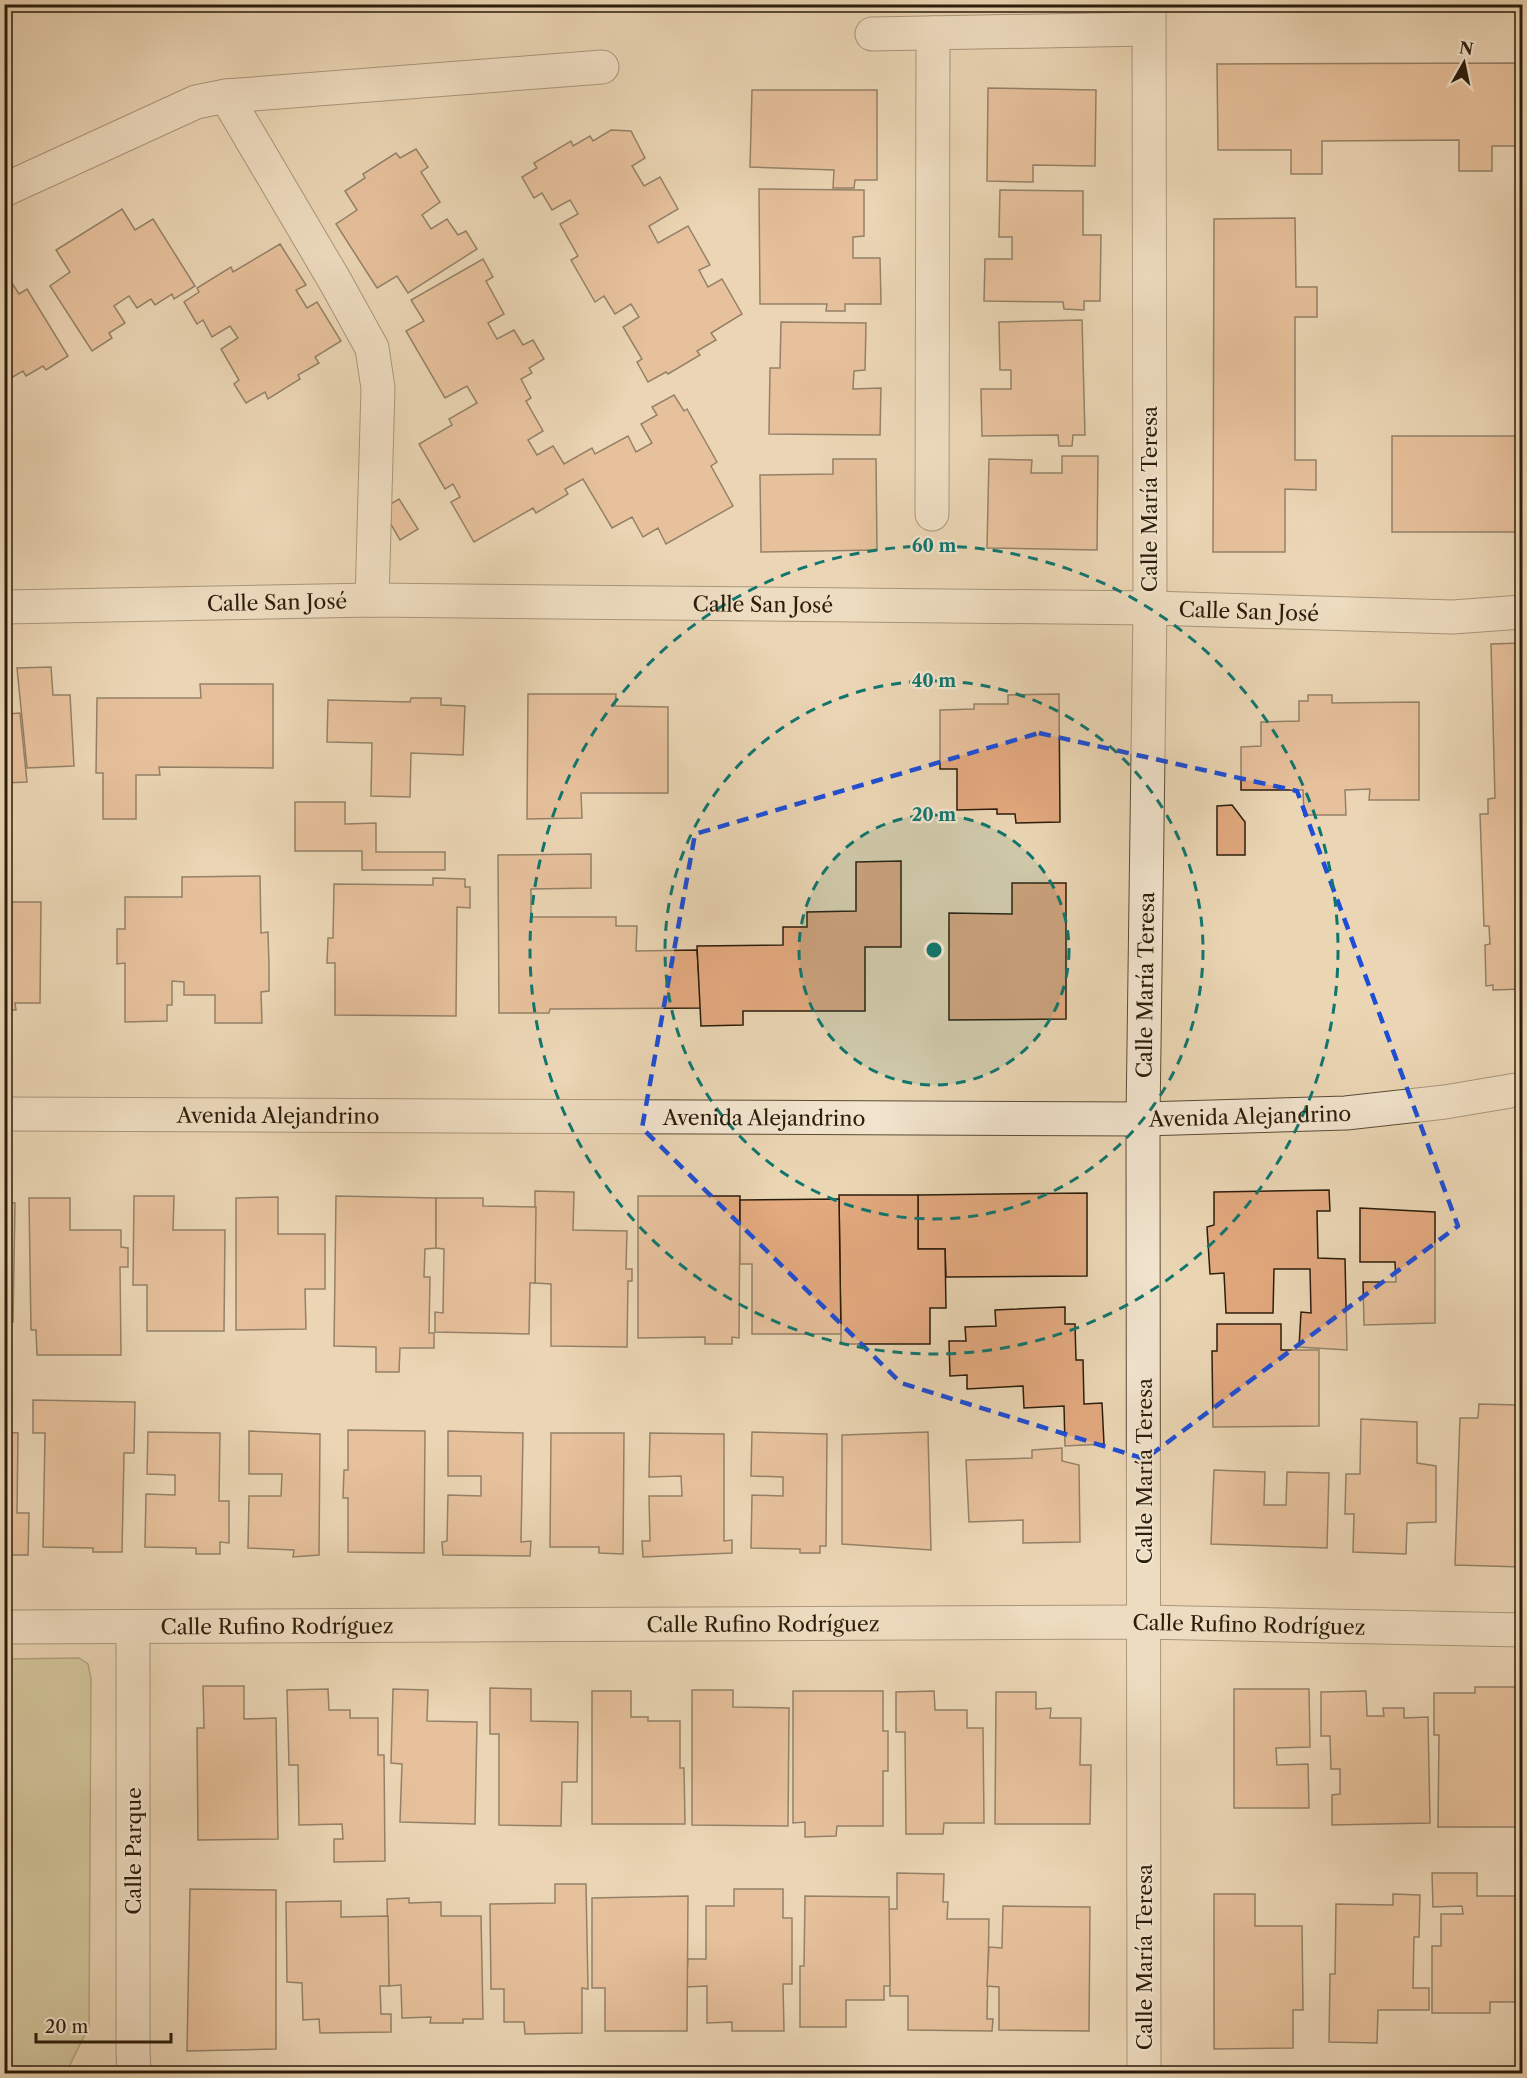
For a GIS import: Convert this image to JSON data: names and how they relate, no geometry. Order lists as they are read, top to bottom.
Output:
{
  "streets": {
    "street": [
      "Calle María Teresa",
      "Calle San José",
      "Avenida Alejandrino",
      "Calle Rufino Rodríguez",
      "Calle Parque"
    ]
  },
  "crossings": [
    ["Calle María Teresa", "Calle San José"],
    ["Calle María Teresa", "Avenida Alejandrino"],
    ["Calle María Teresa", "Calle Rufino Rodríguez"],
    ["Calle Rufino Rodríguez", "Calle Parque"]
  ],
  "scale_bar": "20 m",
  "north": "top",
  "rings": ["60 m", "40 m", "20 m"]
}
